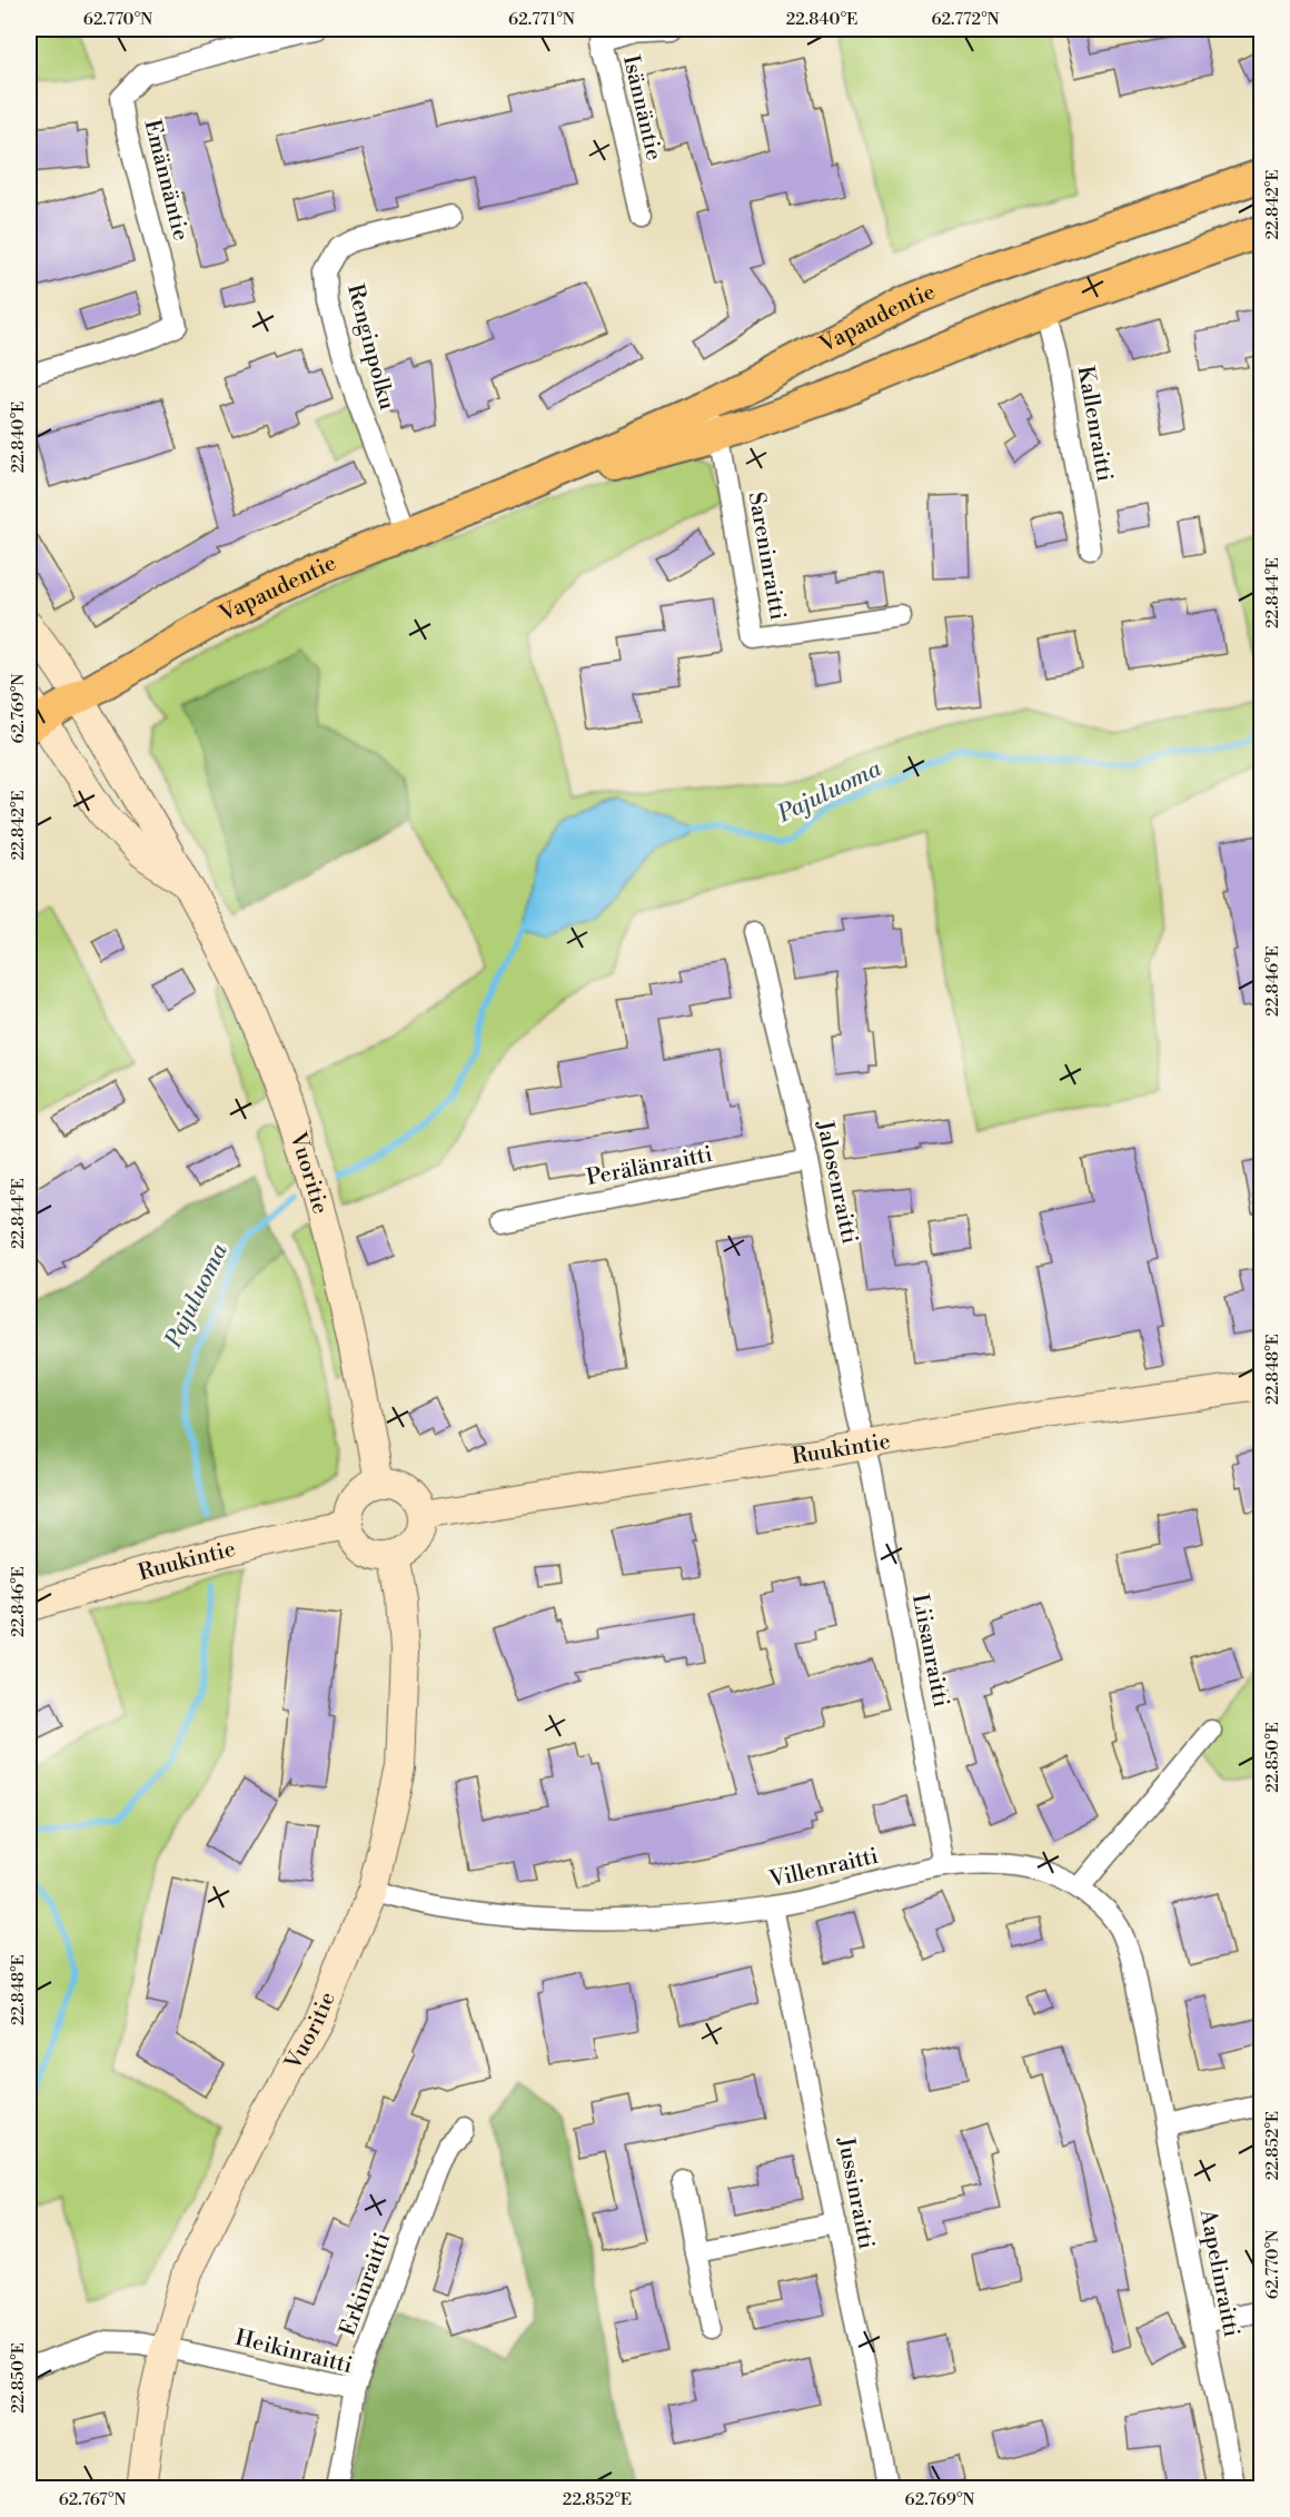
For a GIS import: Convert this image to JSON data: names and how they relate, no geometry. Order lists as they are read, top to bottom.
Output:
{
  "streets": {
    "main road": ["Vapaudentie"],
    "street": [
      "Isännäntie",
      "Emännäntie",
      "Renginpolku",
      "Kallenraitti",
      "Sareninraitti",
      "Perälänraitti",
      "Vuoritie",
      "Jalosenraitti",
      "Ruukintie",
      "Liisanraitti",
      "Villenraitti",
      "Jussinraitti",
      "Aapelinraitti",
      "Erkinraitti",
      "Heikinraitti"
    ]
  },
  "crossings": [
    ["Vapaudentie", "Renginpolku"],
    ["Vapaudentie", "Kallenraitti"],
    ["Vapaudentie", "Sareninraitti"],
    ["Vapaudentie", "Vuoritie"],
    ["Perälänraitti", "Jalosenraitti"],
    ["Vuoritie", "Ruukintie"],
    ["Vuoritie", "Villenraitti"],
    ["Vuoritie", "Heikinraitti"],
    ["Jalosenraitti", "Ruukintie"],
    ["Jalosenraitti", "Liisanraitti"],
    ["Ruukintie", "Liisanraitti"],
    ["Liisanraitti", "Villenraitti"],
    ["Villenraitti", "Jussinraitti"],
    ["Villenraitti", "Aapelinraitti"],
    ["Erkinraitti", "Heikinraitti"]
  ],
  "water": ["Pajuluoma"],
  "coordinates": [
    "62.770°N",
    "62.771°N",
    "22.840°E",
    "62.772°N",
    "22.842°E",
    "22.844°E",
    "62.769°N",
    "22.846°E",
    "22.848°E",
    "22.850°E",
    "22.852°E",
    "62.767°N"
  ]
}
